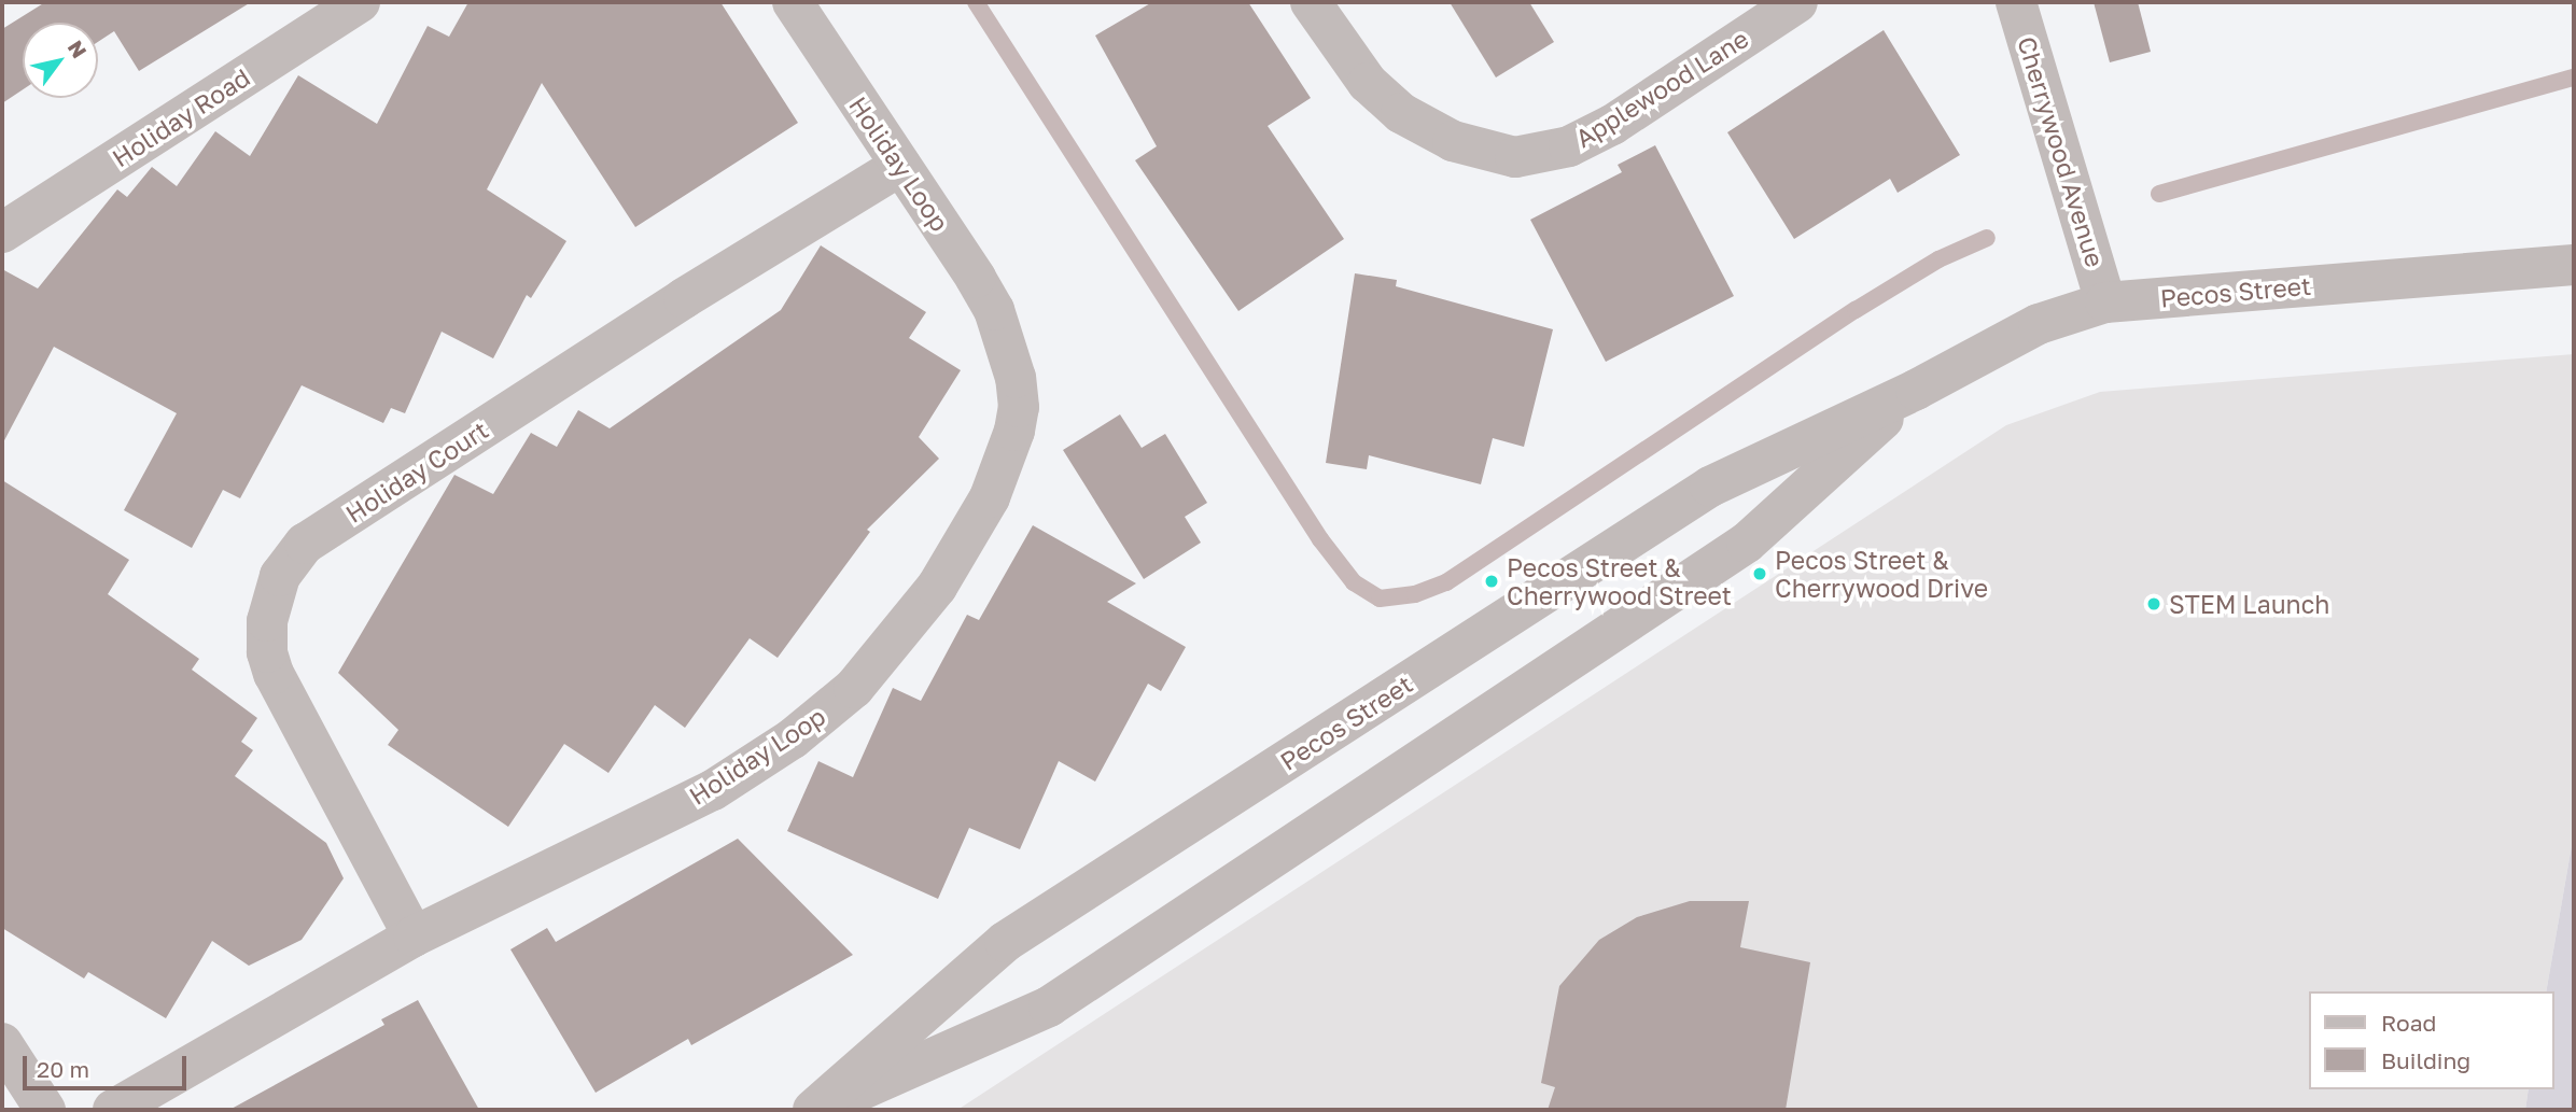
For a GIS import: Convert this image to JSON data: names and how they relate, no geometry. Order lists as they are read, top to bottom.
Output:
{
  "streets": {
    "street": [
      "Applewood Lane",
      "Holiday Road",
      "Cherrywood Avenue",
      "Holiday Loop",
      "Pecos Street",
      "Holiday Court"
    ]
  },
  "crossings": [
    ["Cherrywood Avenue", "Pecos Street"],
    ["Holiday Loop", "Holiday Court"]
  ],
  "places": ["Pecos Street & Cherrywood Drive", "Pecos Street & Cherrywood Street", "STEM Launch"],
  "legend": ["Road", "Building"],
  "scale_bar": "20 m",
  "north": "top right"
}
